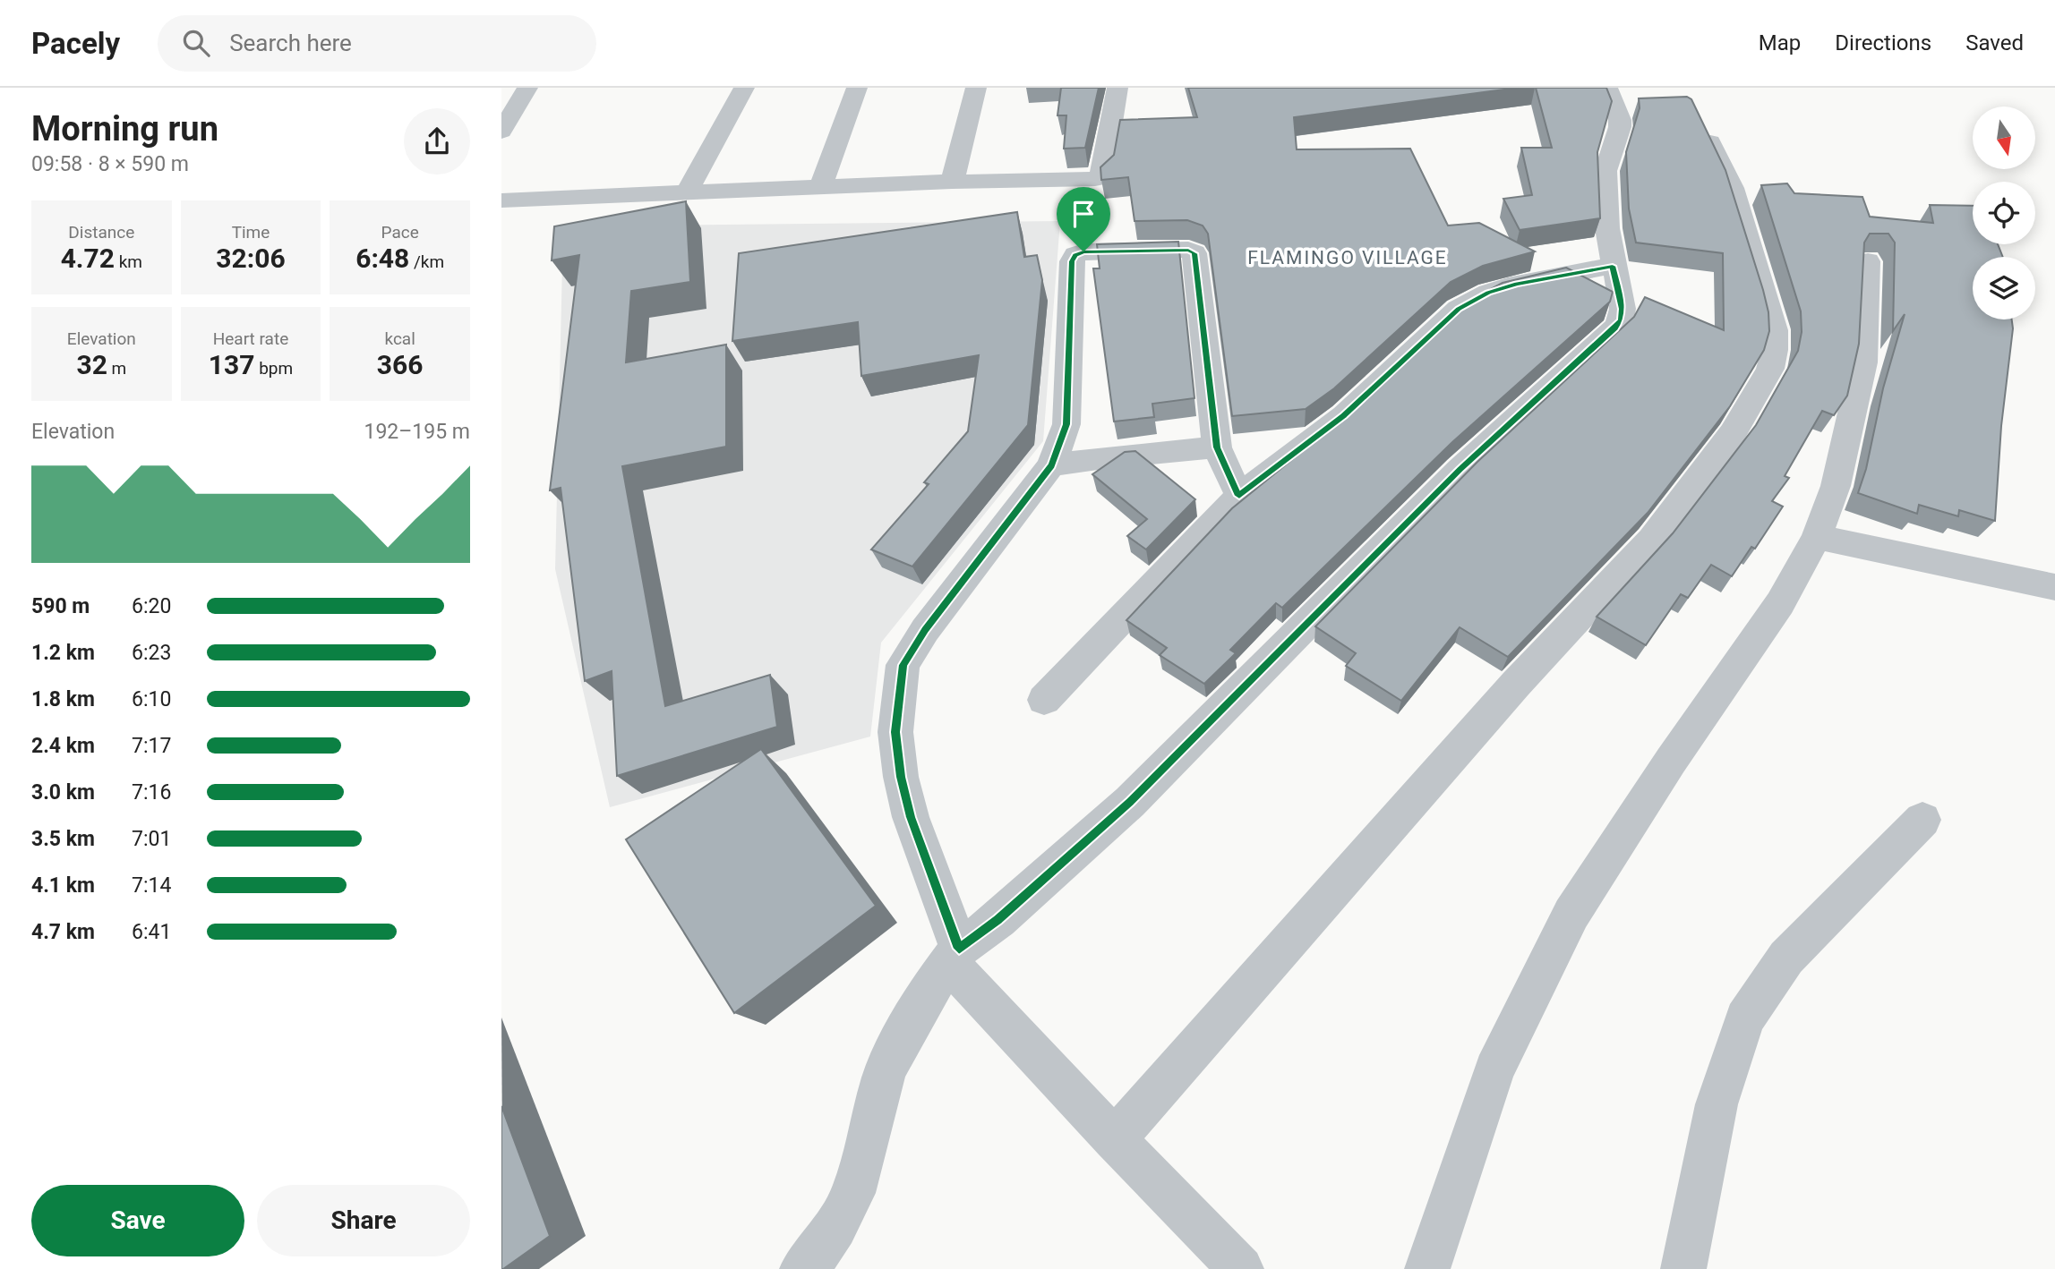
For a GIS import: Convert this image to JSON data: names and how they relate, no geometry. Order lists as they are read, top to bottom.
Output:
{
  "districts": ["FLAMINGO VILLAGE"],
  "north": "bottom",
  "page": {
    "header": "Pacely",
    "search": "Search here",
    "nav": ["Map", "Directions", "Saved"],
    "heading": ["Morning run", "09:58 · 8 × 590 m"],
    "stats": [
      ["Distance", "4.72 km"],
      ["Time", "32:06"],
      ["Pace", "6:48 /km"],
      ["Elevation", "32 m"],
      ["Heart rate", "137 bpm"],
      ["kcal", "366"]
    ],
    "chart": ["Elevation", "192–195 m"],
    "list": [
      {
        "name": "590 m",
        "note": "6:20"
      },
      {
        "name": "1.2 km",
        "note": "6:23"
      },
      {
        "name": "1.8 km",
        "note": "6:10"
      },
      {
        "name": "2.4 km",
        "note": "7:17"
      },
      {
        "name": "3.0 km",
        "note": "7:16"
      },
      {
        "name": "3.5 km",
        "note": "7:01"
      },
      {
        "name": "4.1 km",
        "note": "7:14"
      },
      {
        "name": "4.7 km",
        "note": "6:41"
      }
    ],
    "buttons": ["Save", "Share"]
  }
}
